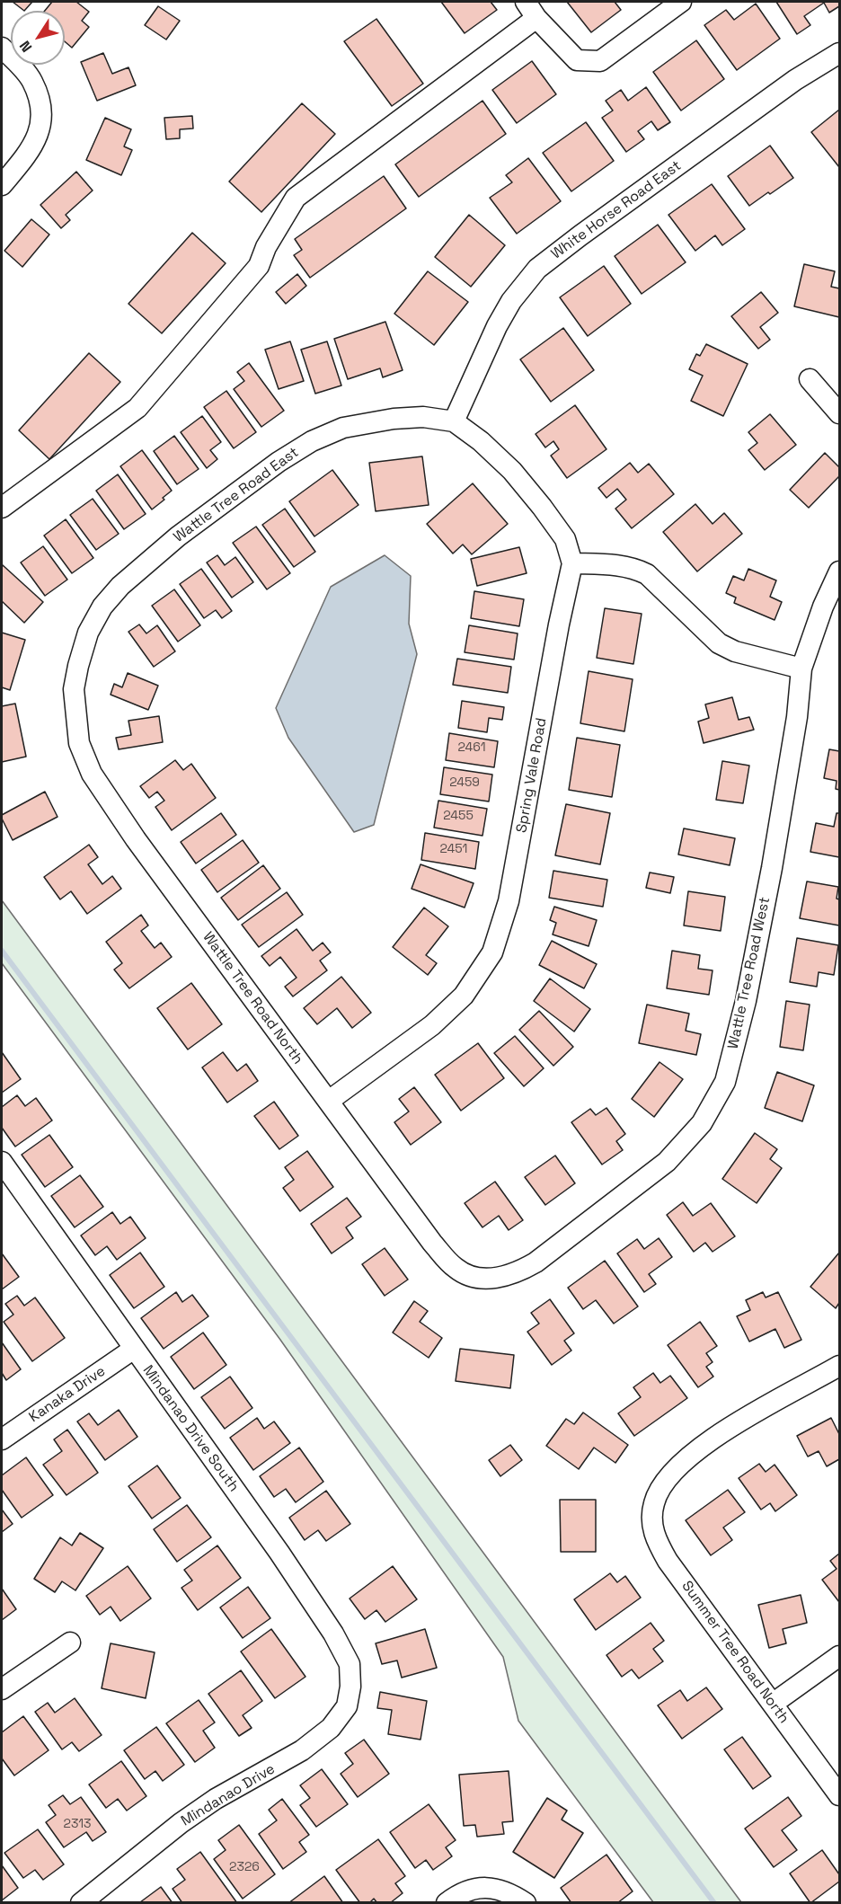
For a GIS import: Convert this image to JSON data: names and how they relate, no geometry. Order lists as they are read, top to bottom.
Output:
{
  "streets": {
    "street": [
      "White Horse Road East",
      "Wattle Tree Road East",
      "Spring Vale Road",
      "Wattle Tree Road West",
      "Wattle Tree Road North",
      "Kanaka Drive",
      "Mindanao Drive South",
      "Summer Tree Road North",
      "Mindanao Drive"
    ]
  },
  "crossings": [
    ["White Horse Road East", "Wattle Tree Road East"],
    ["Wattle Tree Road East", "Wattle Tree Road North"],
    ["Spring Vale Road", "Wattle Tree Road North"],
    ["Wattle Tree Road West", "Wattle Tree Road North"],
    ["Kanaka Drive", "Mindanao Drive South"],
    ["Mindanao Drive South", "Mindanao Drive"]
  ],
  "house_numbers": [
    "2461",
    "2459",
    "2455",
    "2451",
    "2313",
    "2326"
  ],
  "north": "bottom left"
}
